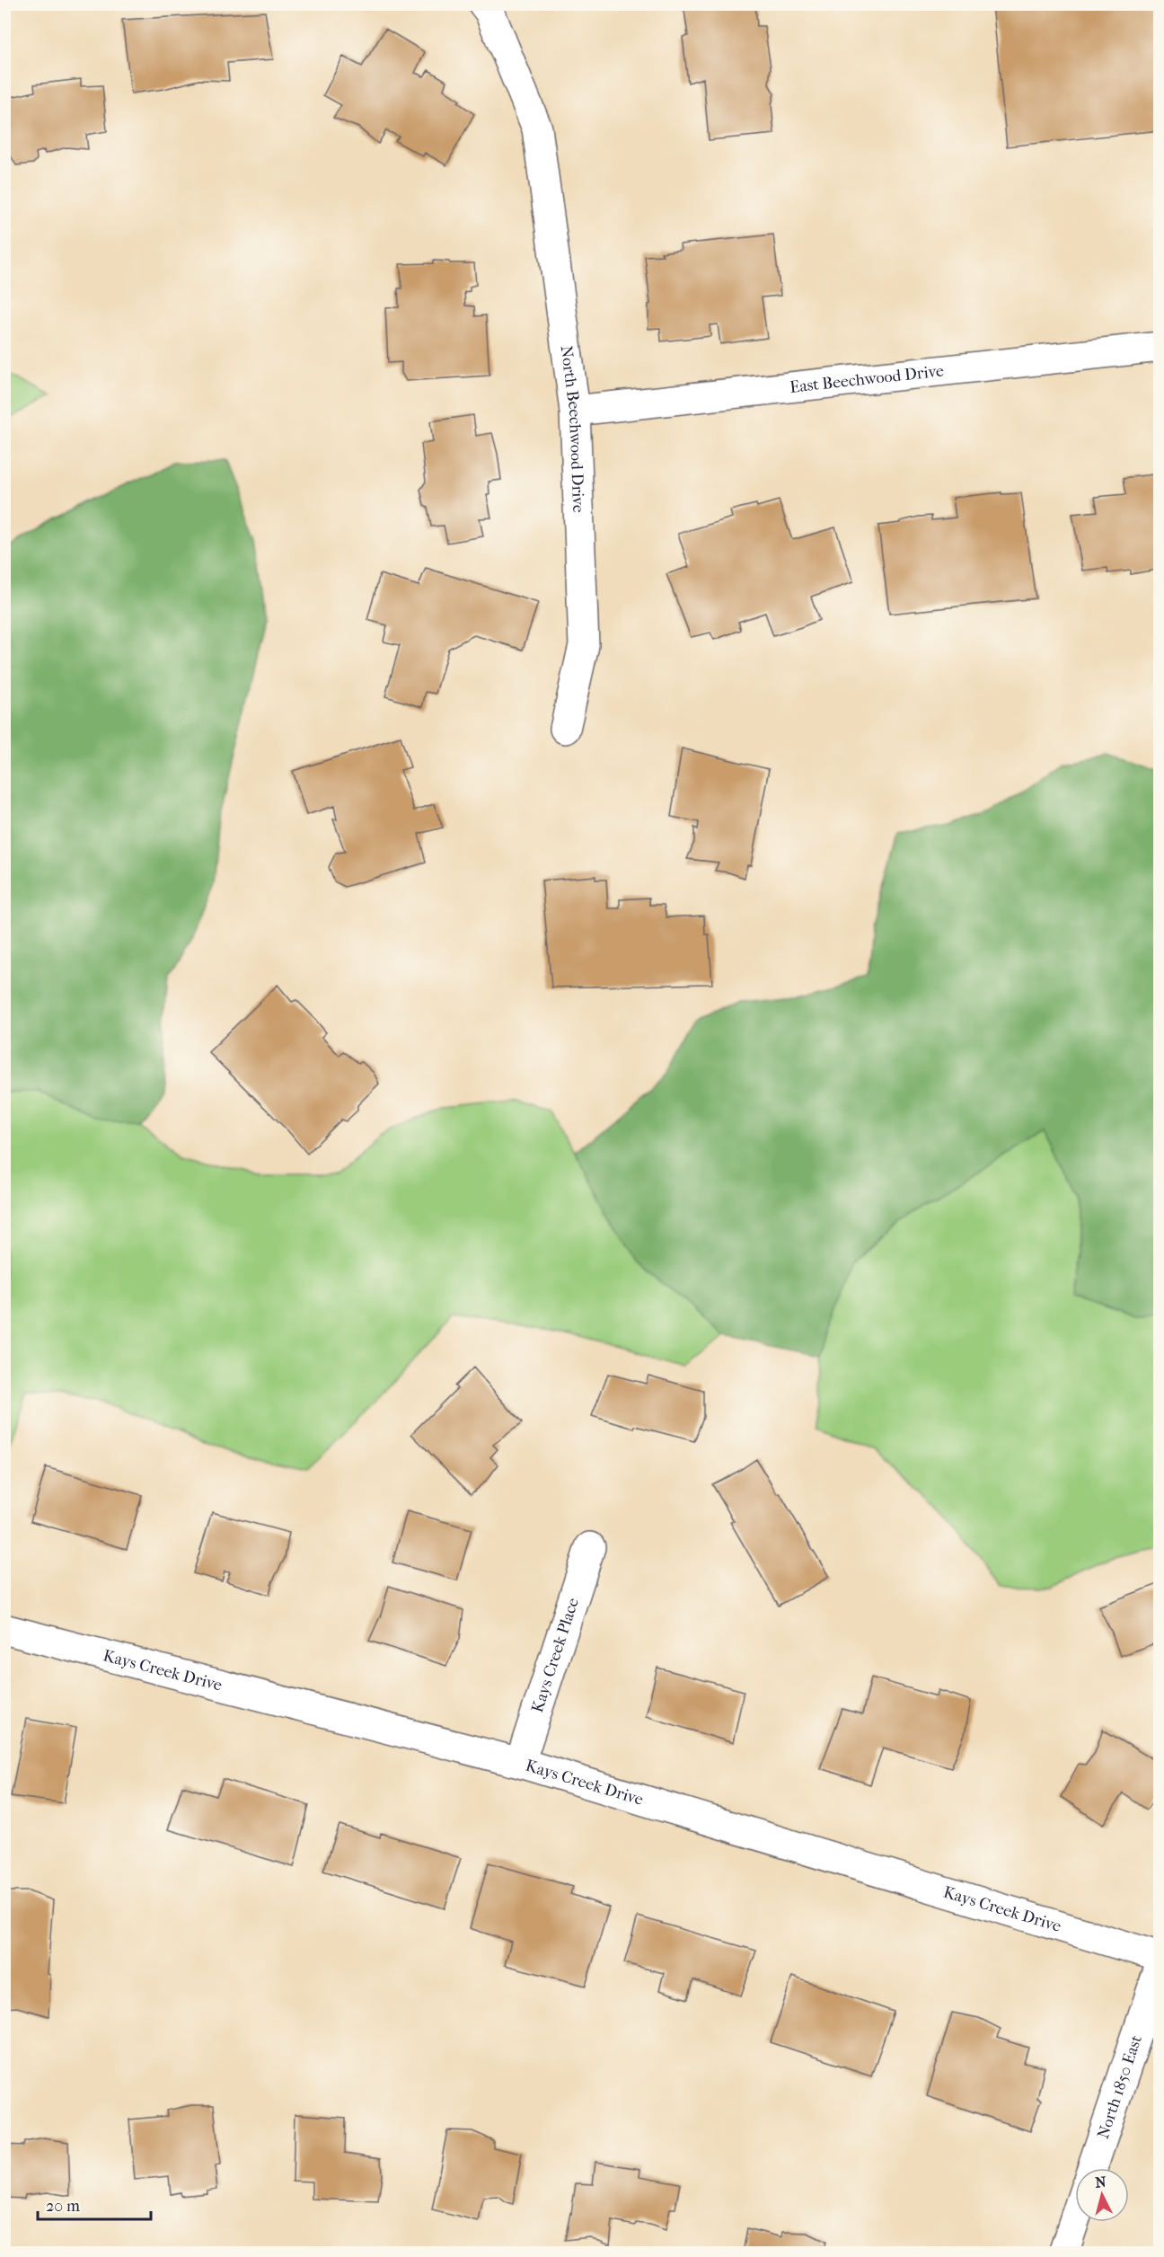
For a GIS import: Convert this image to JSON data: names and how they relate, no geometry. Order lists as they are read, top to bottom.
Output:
{
  "streets": {
    "street": [
      "East Beechwood Drive",
      "North Beechwood Drive",
      "Kays Creek Place",
      "Kays Creek Drive",
      "North 1850 East"
    ]
  },
  "crossings": [
    ["East Beechwood Drive", "North Beechwood Drive"],
    ["Kays Creek Place", "Kays Creek Drive"]
  ],
  "scale_bar": "20 m",
  "north": "top"
}
